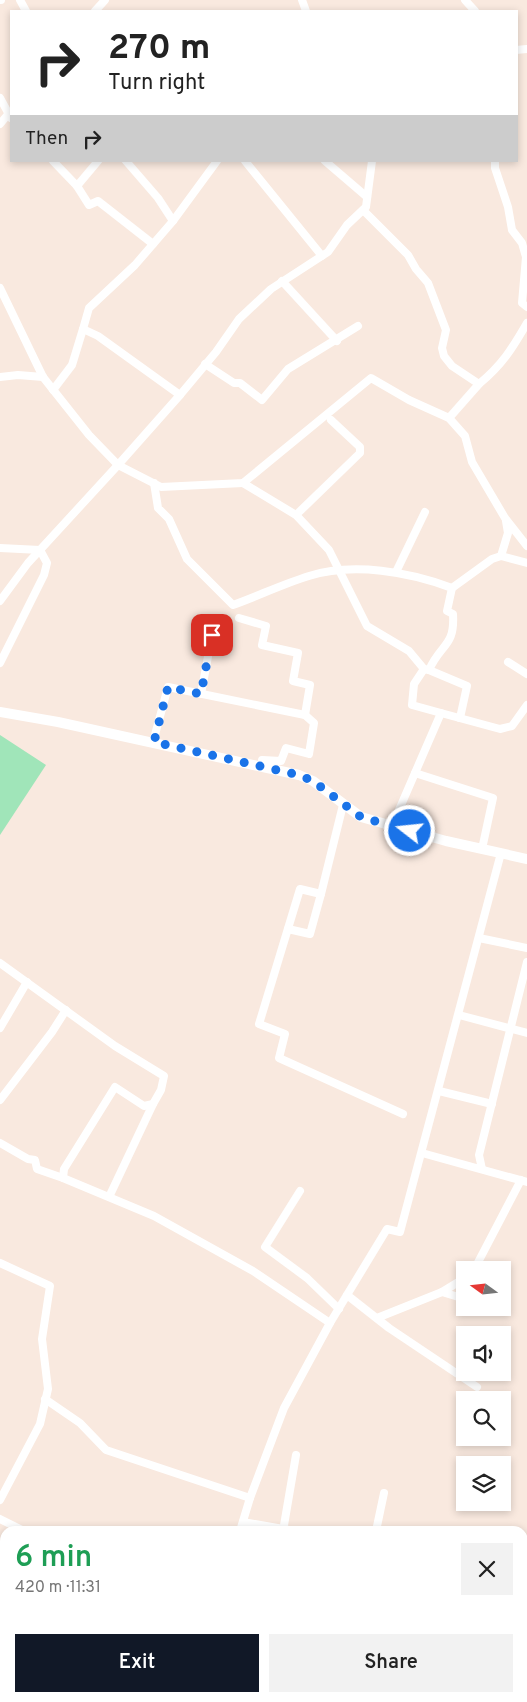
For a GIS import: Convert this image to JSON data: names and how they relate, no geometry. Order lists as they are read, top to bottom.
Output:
{
  "north": "left",
  "page": {
    "turn": ["270 m", "Turn right"],
    "then": "Then",
    "heading": ["6 min", "420 m · 11:31"],
    "buttons": ["Exit", "Share"]
  }
}
